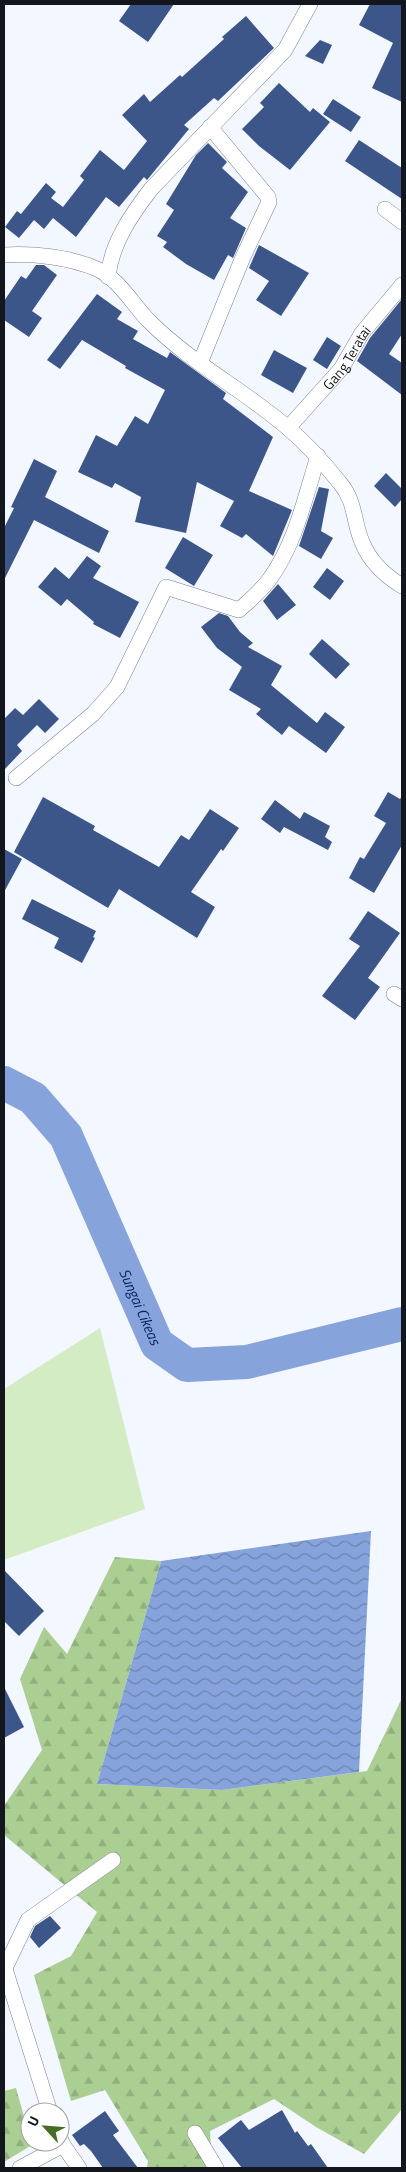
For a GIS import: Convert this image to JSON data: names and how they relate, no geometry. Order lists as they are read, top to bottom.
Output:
{
  "streets": {
    "street": ["Gang Teratai"]
  },
  "water": ["Sungai Cikeas"],
  "north": "top left"
}
